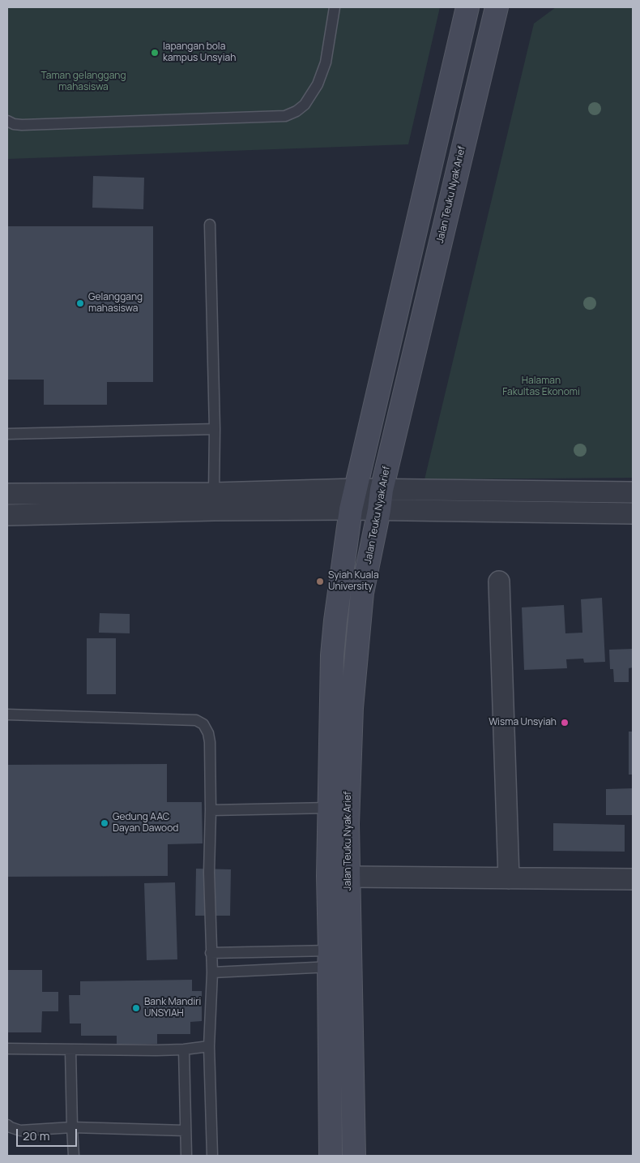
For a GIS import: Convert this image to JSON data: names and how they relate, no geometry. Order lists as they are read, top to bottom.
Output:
{
  "streets": {
    "main road": ["Jalan Teuku Nyak Arief"]
  },
  "parks": ["Taman gelanggang mahasiswa", "Halaman Fakultas Ekonomi"],
  "places": [
    "lapangan bola kampus Unsyiah",
    "Gelanggang mahasiswa",
    "Syiah Kuala University",
    "Wisma Unsyiah",
    "Gedung AAC Dayan Dawood",
    "Bank Mandiri UNSYIAH"
  ],
  "scale_bar": "20 m"
}
